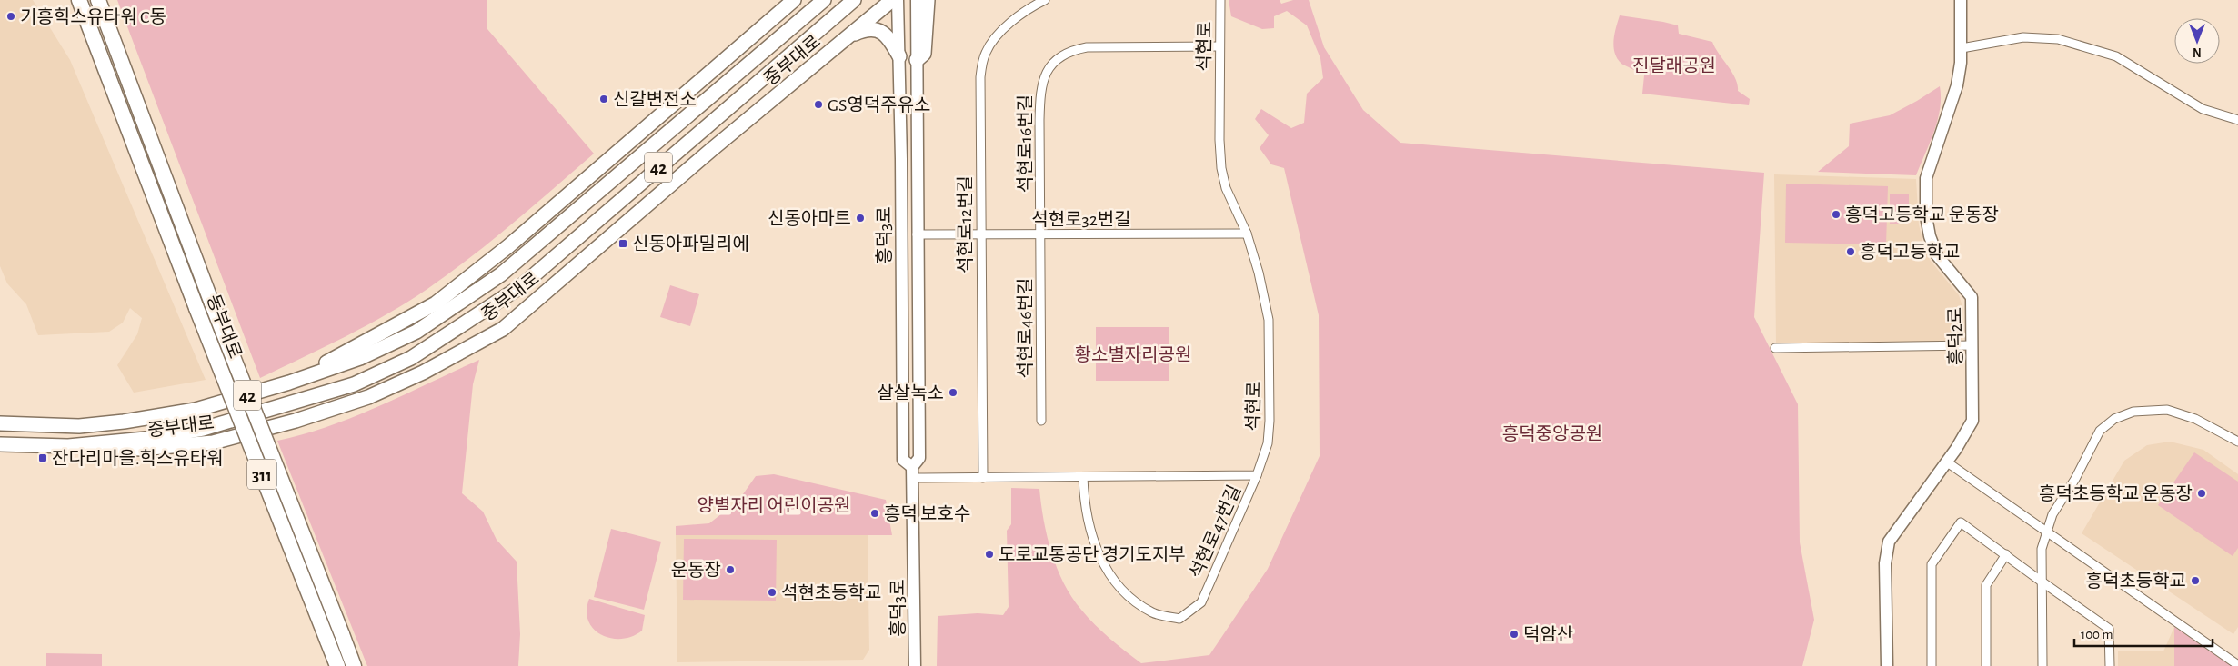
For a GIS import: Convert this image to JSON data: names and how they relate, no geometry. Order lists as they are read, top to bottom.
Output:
{
  "streets": {
    "highway": ["동부대로", "311"],
    "main road": ["중부대로", "42"],
    "street": [
      "석현로",
      "석현로16번길",
      "석현로32번길",
      "석현로12번길",
      "흥덕3로",
      "석현로46번길",
      "흥덕2로",
      "석현로47번길"
    ]
  },
  "crossings": [
    ["석현로", "석현로16번길"],
    ["석현로", "석현로32번길"],
    ["석현로", "석현로47번길"],
    ["석현로16번길", "석현로32번길"],
    ["석현로16번길", "석현로46번길"],
    ["석현로32번길", "석현로12번길"],
    ["석현로32번길", "흥덕3로"],
    ["석현로32번길", "석현로46번길"]
  ],
  "parks": [
    "진달래공원",
    "황소별자리공원",
    "흥덕중앙공원",
    "양별자리 어린이공원"
  ],
  "places": {
    "other": [
      "기흥힉스유타워 C동",
      "신갈변전소",
      "GS영덕주유소",
      "흥덕고등학교 운동장",
      "신동아마트",
      "흥덕고등학교",
      "살살녹소",
      "흥덕초등학교 운동장",
      "흥덕 보호수",
      "도로교통공단 경기도지부",
      "운동장",
      "흥덕초등학교",
      "석현초등학교",
      "덕암산"
    ],
    "transit": ["신동아파밀리에", "잔다리마을.힉스유타워"]
  },
  "scale_bar": "100 m",
  "north": "bottom"
}
